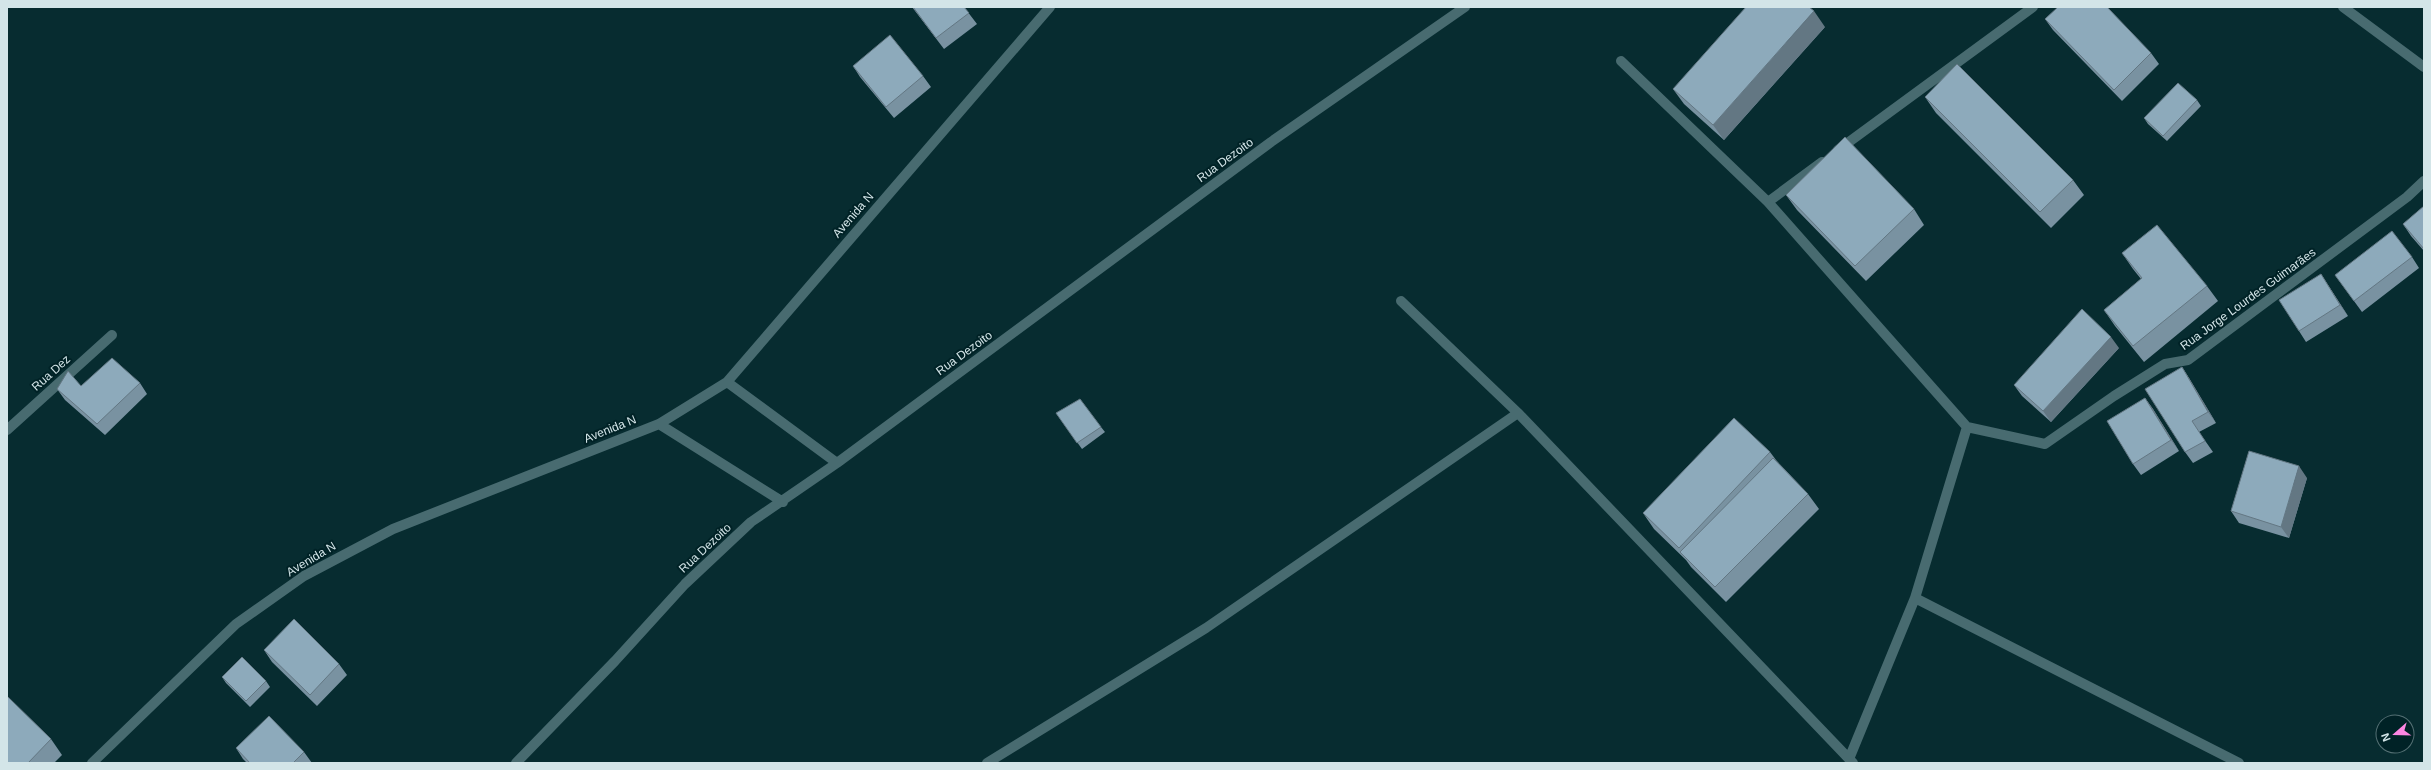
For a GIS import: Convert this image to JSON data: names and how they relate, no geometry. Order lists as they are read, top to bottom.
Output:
{
  "streets": {
    "street": [
      "Rua Dezoito",
      "Avenida N",
      "Rua Jorge Lourdes Guimarães",
      "Rua Dez"
    ]
  },
  "north": "left"
}
